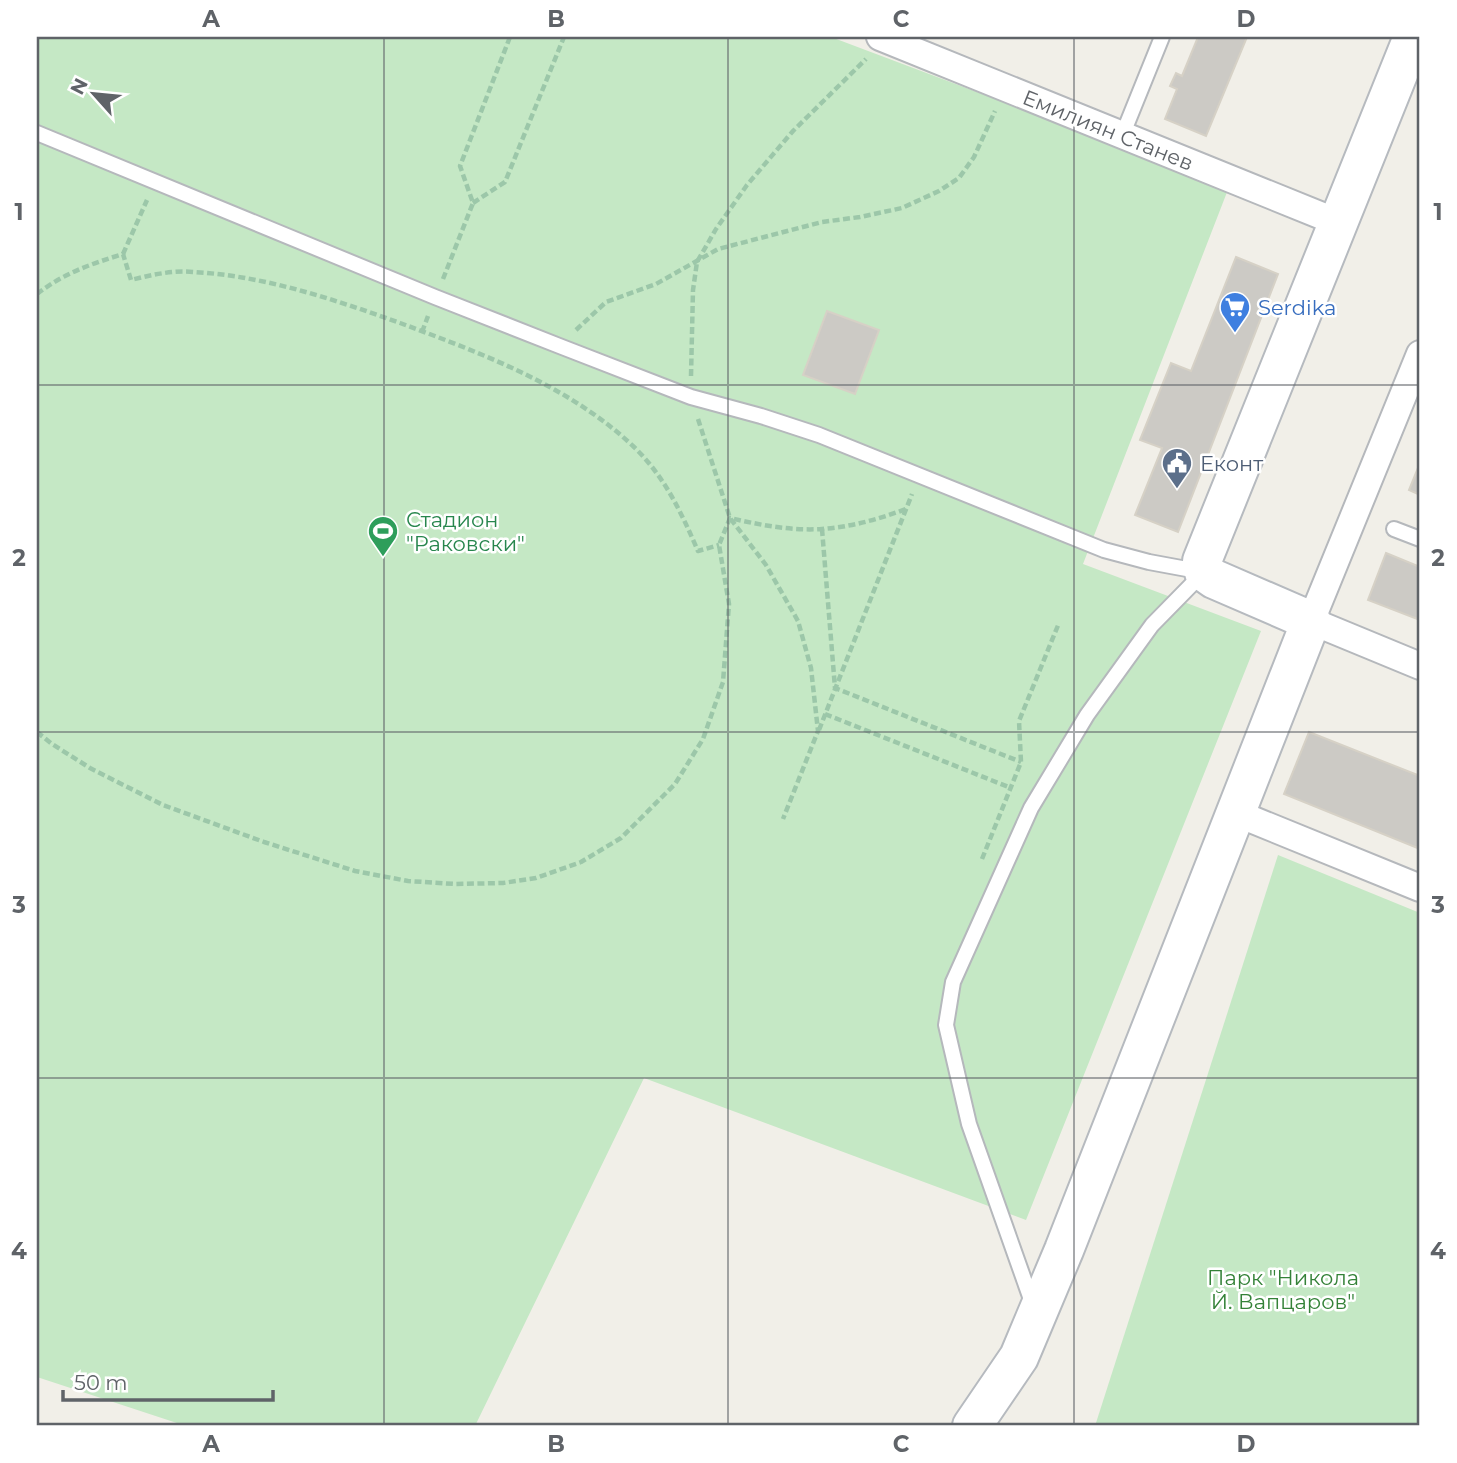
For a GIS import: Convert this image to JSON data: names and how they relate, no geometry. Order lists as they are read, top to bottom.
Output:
{
  "streets": {
    "street": ["Емилиян Станев"]
  },
  "parks": ["Парк \"Никола Й. Вапцаров\""],
  "places": {
    "supermarket": ["Serdika"],
    "public building": ["Еконт"],
    "sports": ["Стадион \"Раковски\""]
  },
  "scale_bar": "50 m",
  "north": "top left",
  "grid": {
    "columns": [
      "A",
      "B",
      "C",
      "D"
    ],
    "rows": [
      "1",
      "2",
      "3",
      "4"
    ]
  }
}
